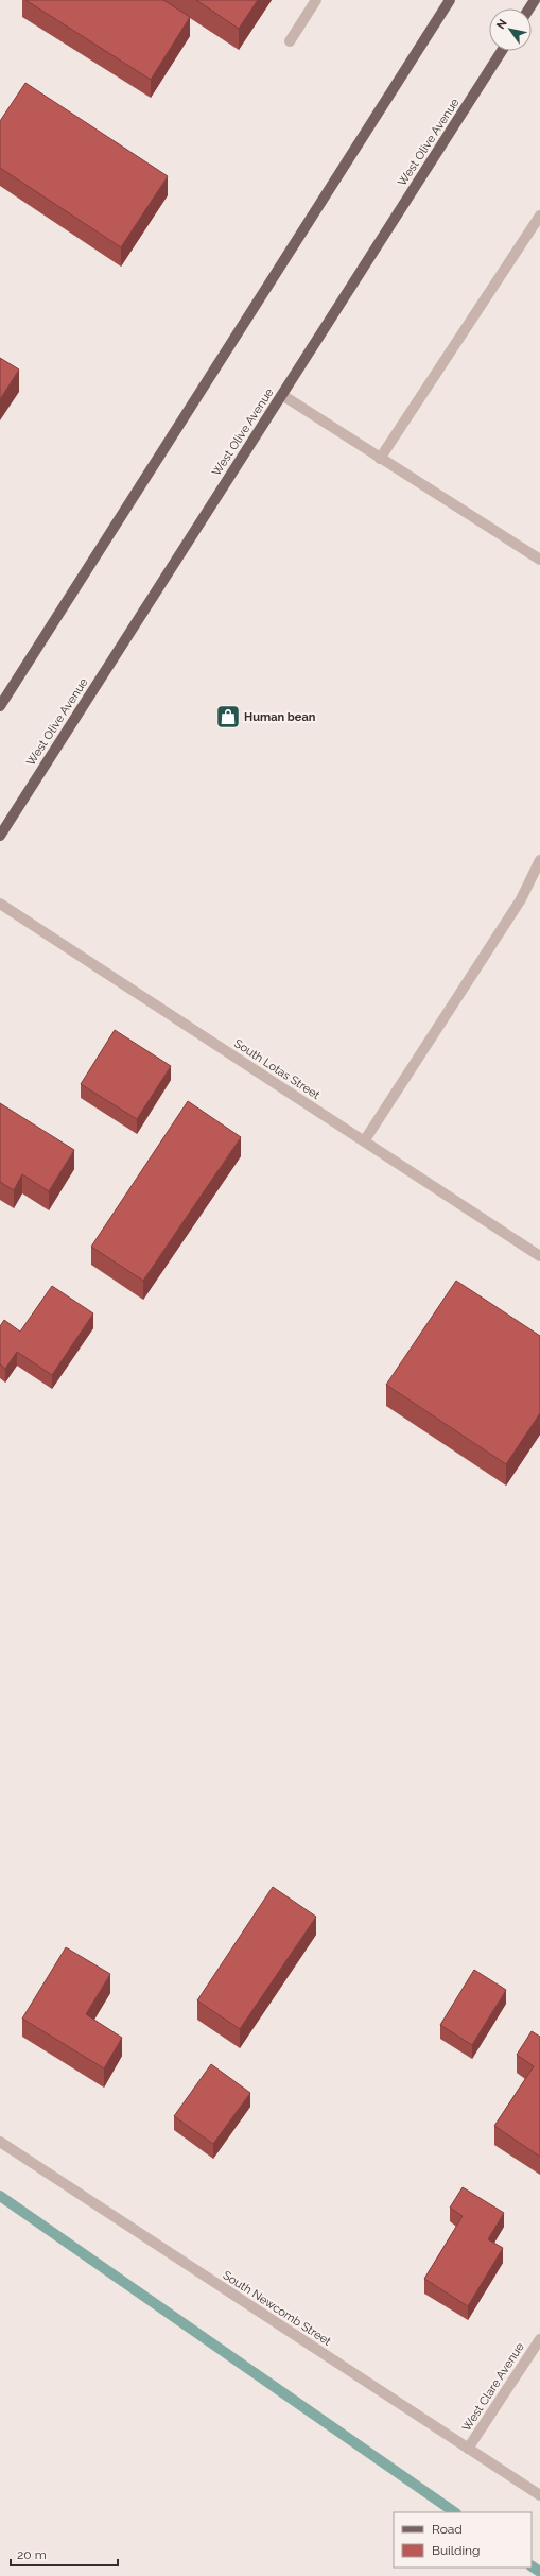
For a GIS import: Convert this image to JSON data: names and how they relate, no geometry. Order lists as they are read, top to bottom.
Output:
{
  "streets": {
    "main road": ["West Olive Avenue"],
    "street": ["South Lotas Street", "South Newcomb Street", "West Clare Avenue"]
  },
  "crossings": [
    ["South Newcomb Street", "West Clare Avenue"]
  ],
  "places": {
    "shop": ["Human bean"]
  },
  "legend": ["Road", "Building"],
  "scale_bar": "20 m",
  "north": "top left"
}
